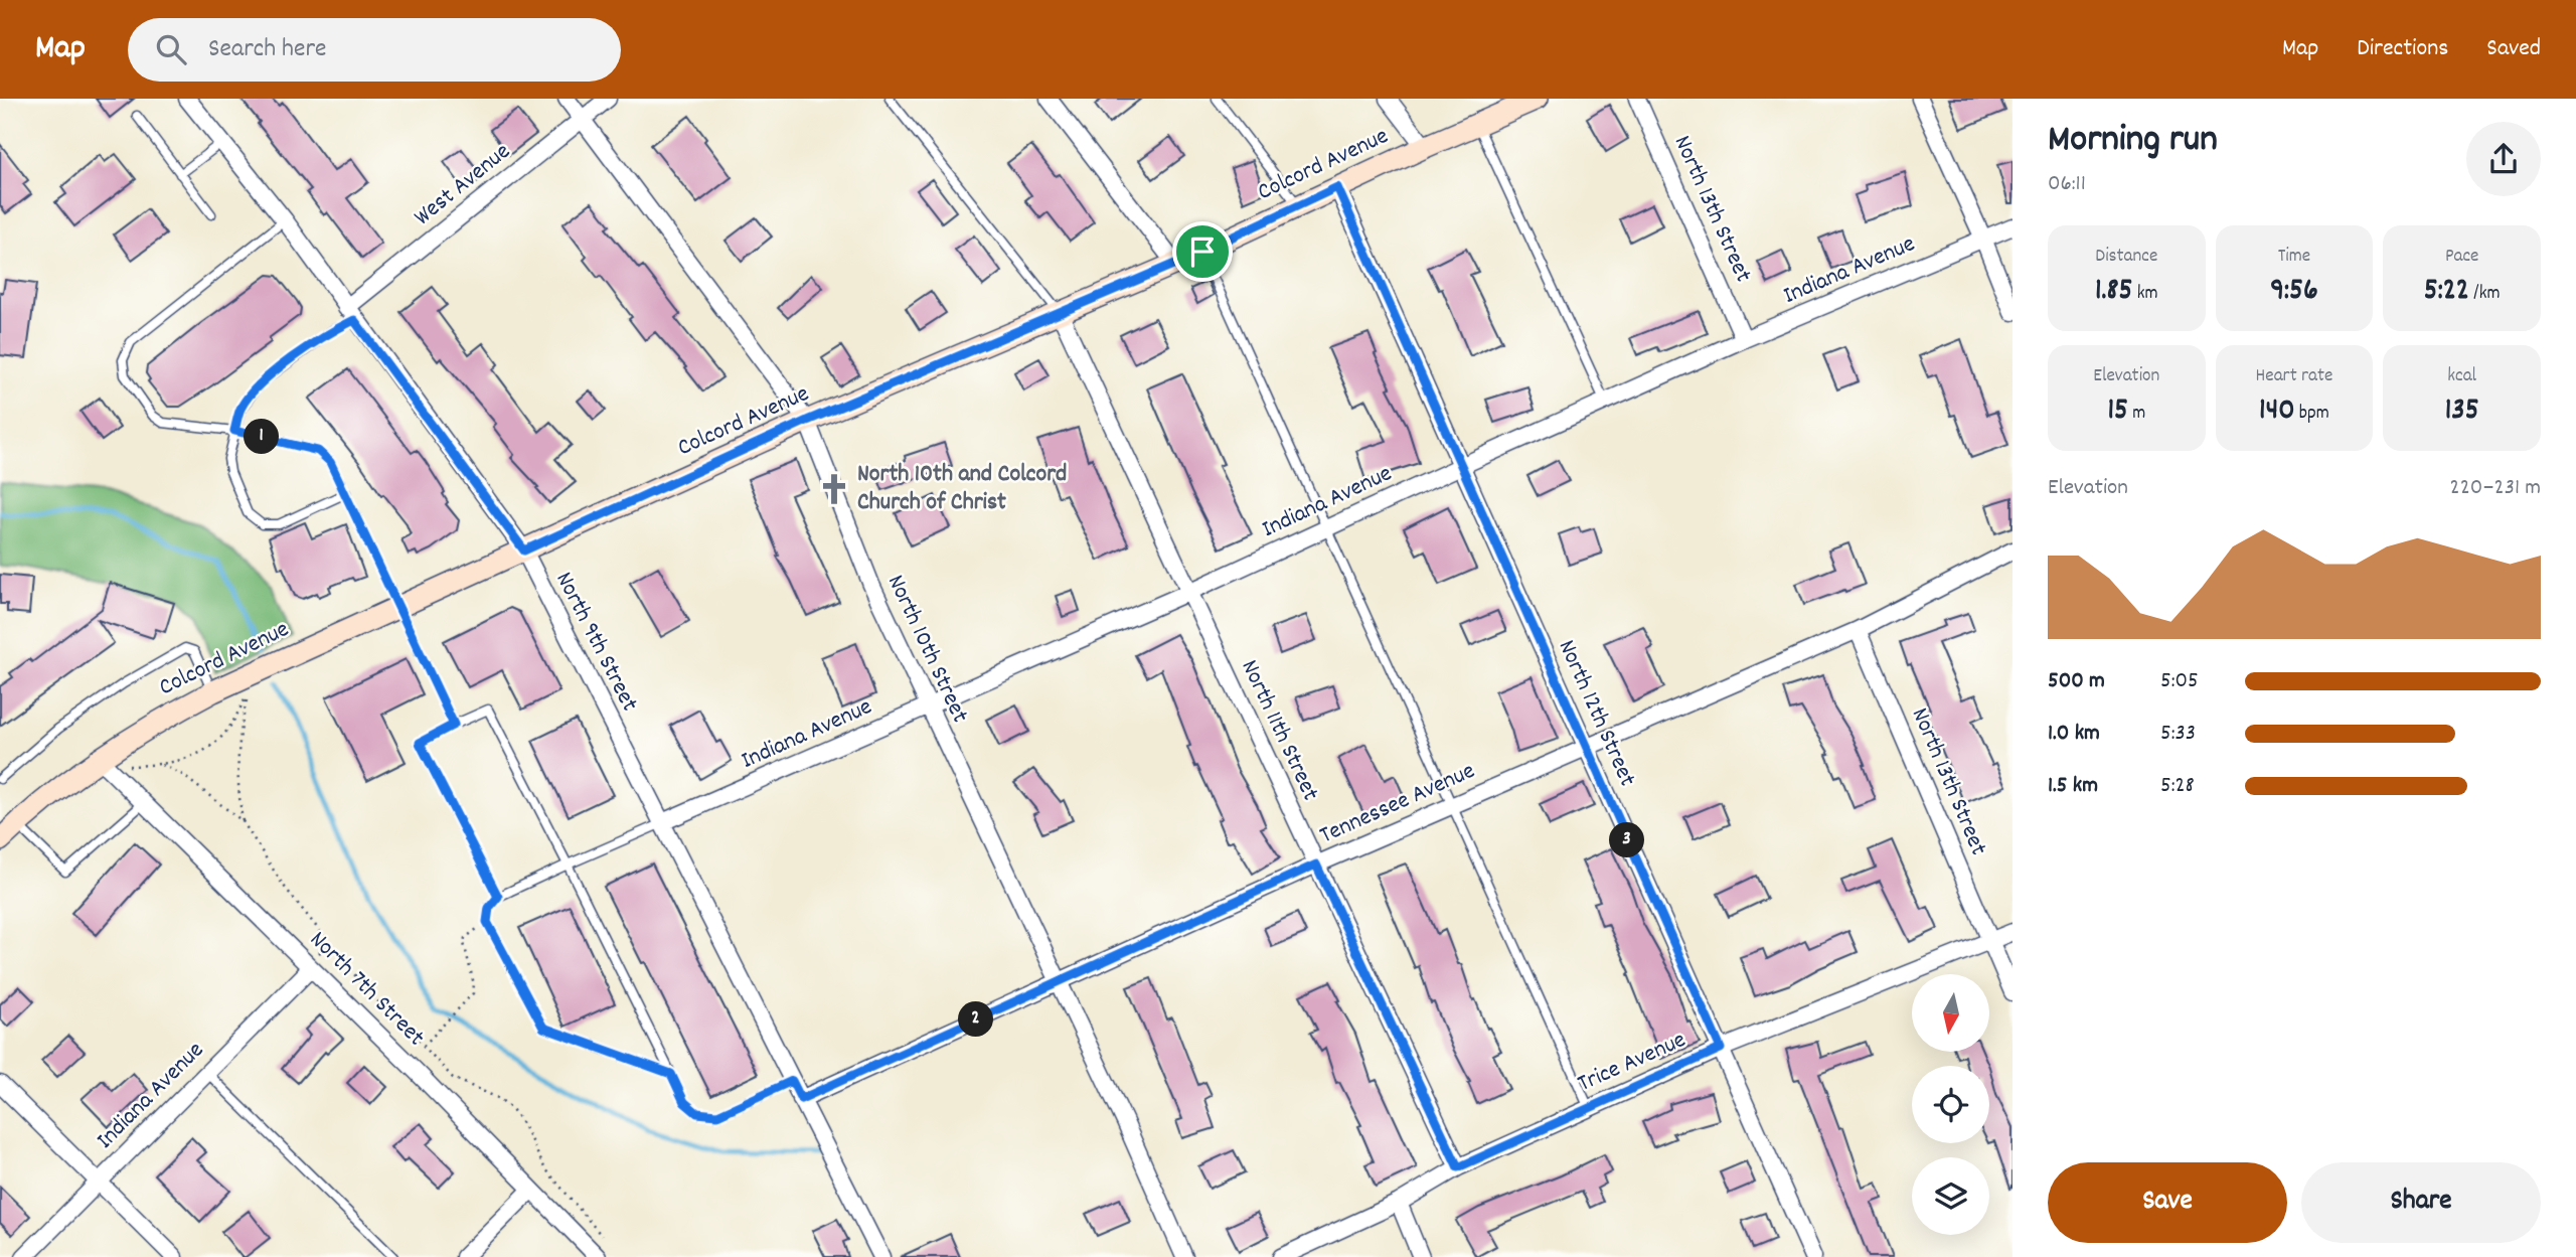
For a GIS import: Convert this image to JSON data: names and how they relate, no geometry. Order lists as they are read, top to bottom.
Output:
{
  "streets": {
    "street": [
      "Colcord Avenue",
      "West Avenue",
      "North 13th Street",
      "Indiana Avenue",
      "North 9th Street",
      "North 10th Street",
      "North 12th Street",
      "North 11th Street",
      "Tennessee Avenue",
      "North 7th Street",
      "Trice Avenue"
    ]
  },
  "crossings": [
    ["Colcord Avenue", "North 9th Street"],
    ["Colcord Avenue", "North 10th Street"],
    ["Colcord Avenue", "North 12th Street"],
    ["Colcord Avenue", "North 11th Street"],
    ["Colcord Avenue", "North 7th Street"],
    ["West Avenue", "North 9th Street"],
    ["West Avenue", "North 10th Street"],
    ["North 13th Street", "Indiana Avenue"],
    ["North 13th Street", "Tennessee Avenue"],
    ["North 13th Street", "Trice Avenue"],
    ["Indiana Avenue", "North 9th Street"],
    ["Indiana Avenue", "North 10th Street"],
    ["Indiana Avenue", "North 12th Street"],
    ["Indiana Avenue", "North 11th Street"],
    ["Indiana Avenue", "North 7th Street"],
    ["North 9th Street", "Tennessee Avenue"],
    ["North 10th Street", "Tennessee Avenue"],
    ["North 12th Street", "Tennessee Avenue"],
    ["North 12th Street", "Trice Avenue"],
    ["North 11th Street", "Tennessee Avenue"],
    ["North 11th Street", "Trice Avenue"]
  ],
  "places": {
    "church": ["North 10th and Colcord Church of Christ"]
  },
  "north": "bottom",
  "page": {
    "header": "Map",
    "search": "Search here",
    "nav": ["Map", "Directions", "Saved"],
    "heading": ["Morning run", "06:11"],
    "stats": [
      ["Distance", "1.85 km"],
      ["Time", "9:56"],
      ["Pace", "5:22 /km"],
      ["Elevation", "15 m"],
      ["Heart rate", "140 bpm"],
      ["kcal", "135"]
    ],
    "pins": ["1", "3", "2"],
    "chart": ["Elevation", "220–231 m"],
    "list": [
      {
        "name": "500 m",
        "note": "5:05"
      },
      {
        "name": "1.0 km",
        "note": "5:33"
      },
      {
        "name": "1.5 km",
        "note": "5:28"
      }
    ],
    "buttons": ["Save", "Share"]
  }
}
